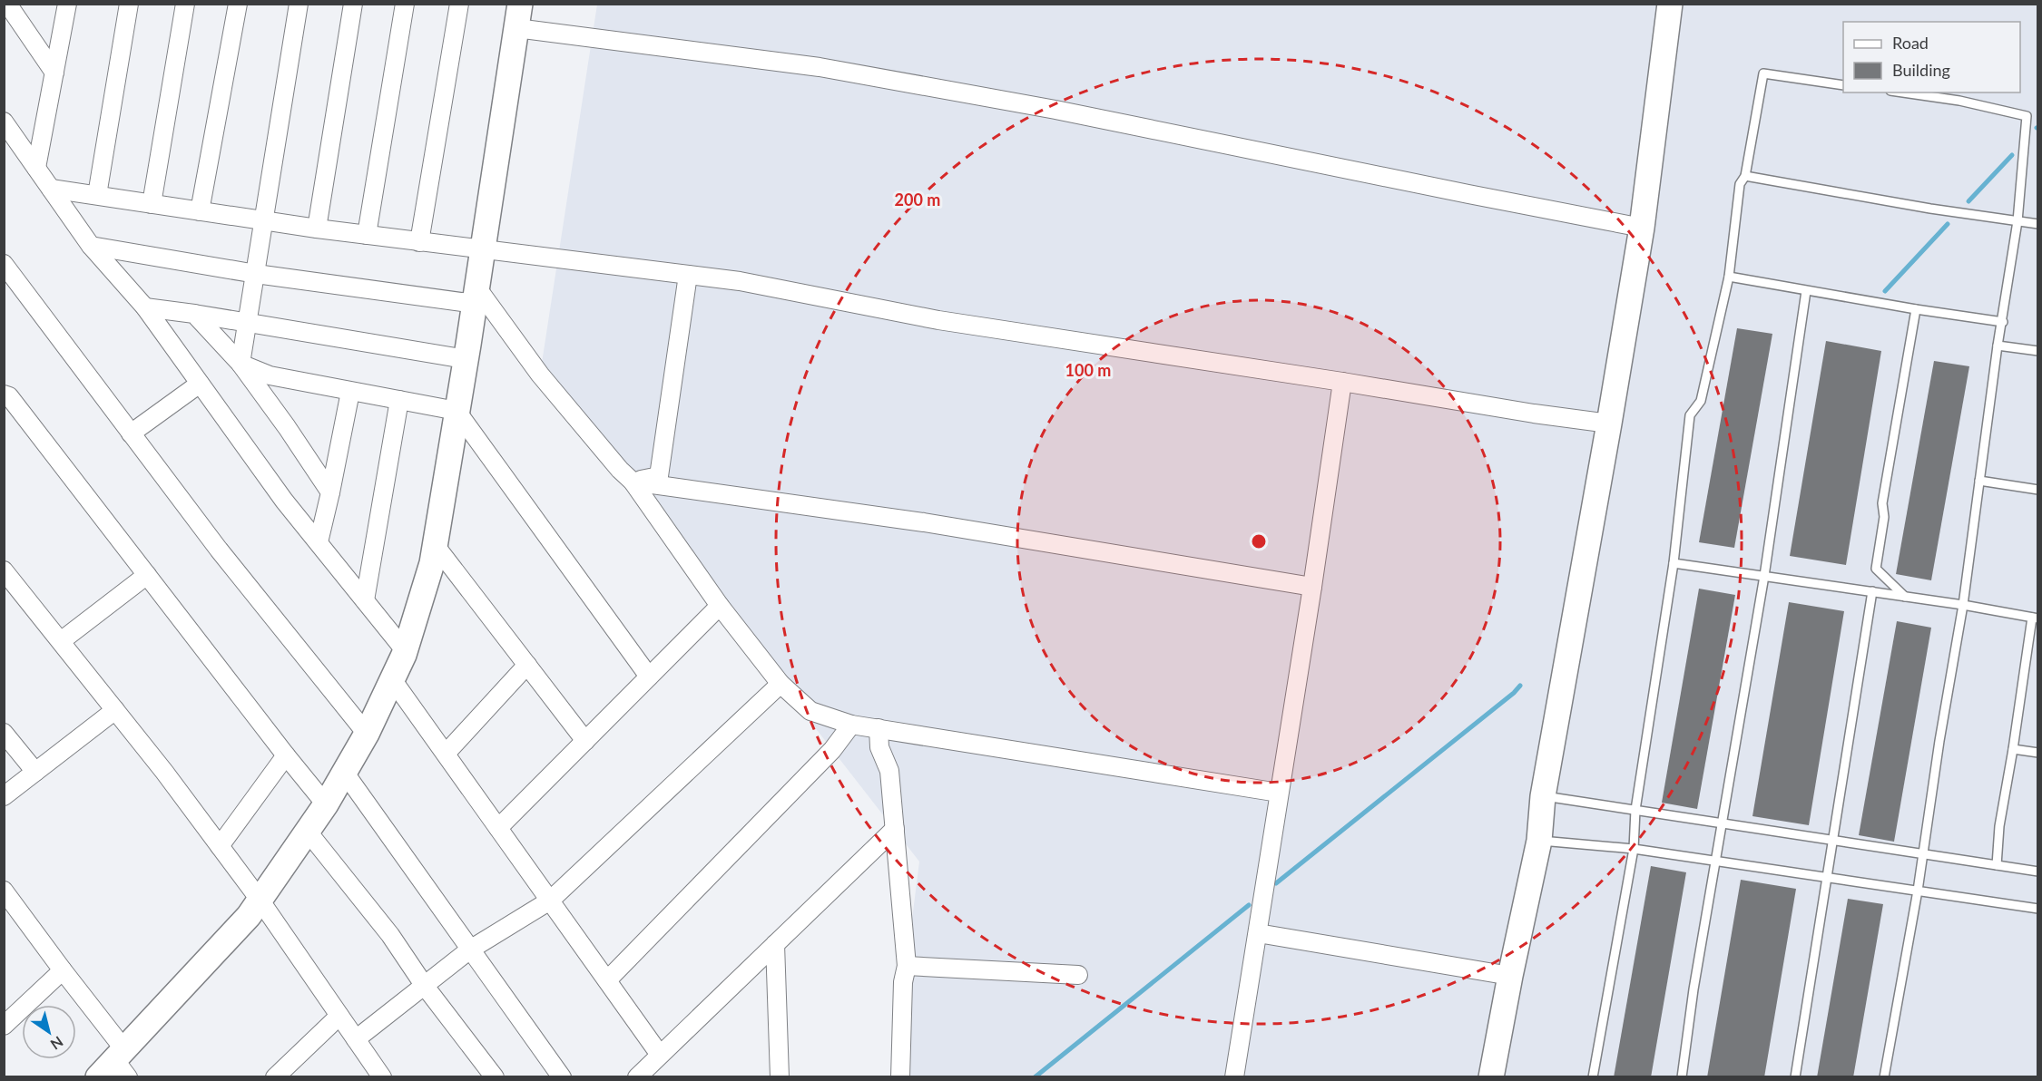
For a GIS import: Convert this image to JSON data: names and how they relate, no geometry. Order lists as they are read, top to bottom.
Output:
{
  "legend": ["Road", "Building"],
  "north": "bottom right",
  "rings": ["200 m", "100 m"]
}
